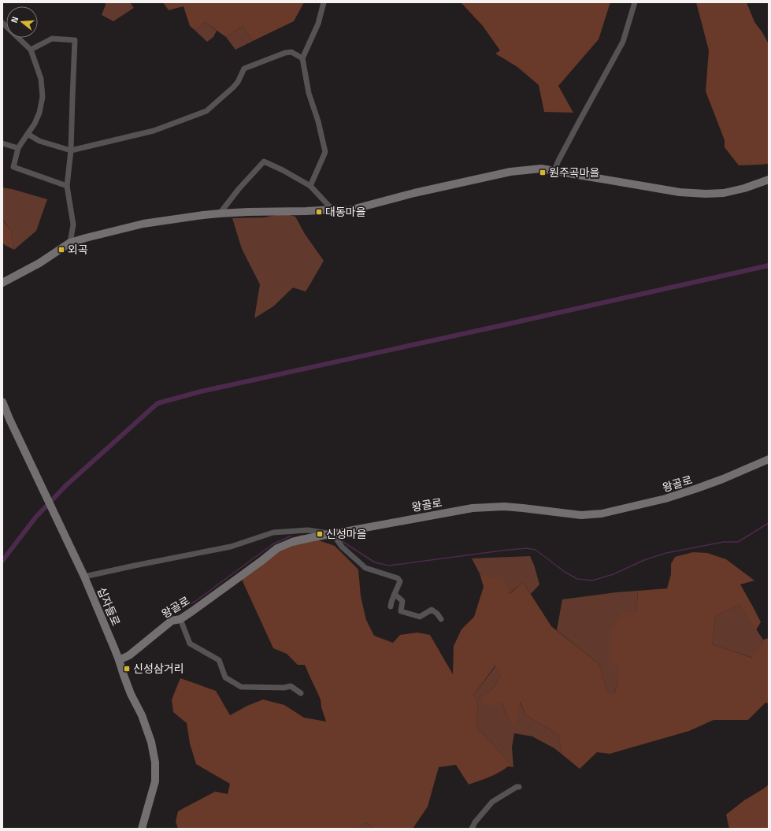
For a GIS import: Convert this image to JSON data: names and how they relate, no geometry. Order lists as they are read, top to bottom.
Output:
{
  "streets": {
    "street": ["왕골로", "십자들로"]
  },
  "crossings": [
    ["왕골로", "십자들로"]
  ],
  "places": {
    "transit": [
      "원주곡마을",
      "대동마을",
      "외곡",
      "신성마을",
      "신성삼거리"
    ]
  },
  "north": "left"
}
